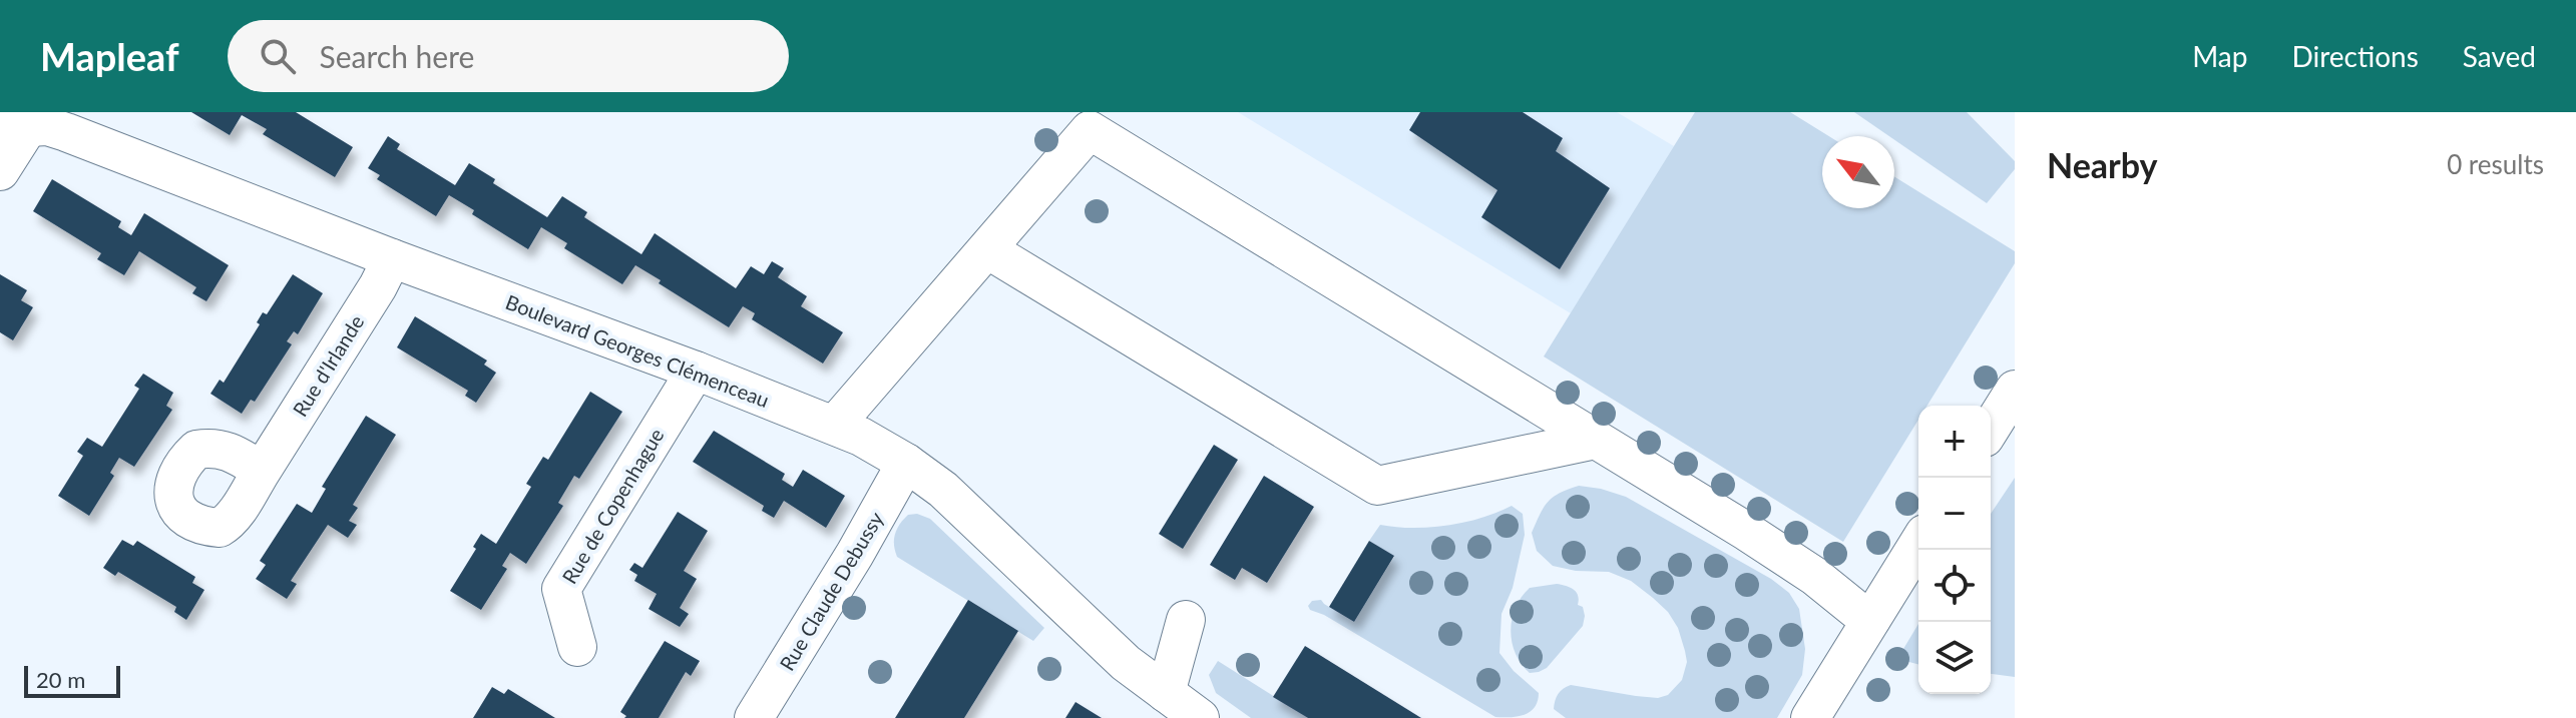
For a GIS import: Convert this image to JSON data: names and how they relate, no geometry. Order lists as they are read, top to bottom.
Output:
{
  "streets": {
    "street": [
      "Boulevard Georges Clémenceau",
      "Rue d'Irlande",
      "Rue de Copenhague",
      "Rue Claude Debussy"
    ]
  },
  "crossings": [
    ["Boulevard Georges Clémenceau", "Rue d'Irlande"],
    ["Boulevard Georges Clémenceau", "Rue de Copenhague"],
    ["Boulevard Georges Clémenceau", "Rue Claude Debussy"]
  ],
  "scale_bar": "20 m",
  "north": "top left",
  "page": {
    "header": "Mapleaf",
    "search": "Search here",
    "nav": ["Map", "Directions", "Saved"],
    "heading": ["Nearby", "0 results"],
    "map_buttons": ["+", "−"],
    "scale": "20 m"
  }
}
